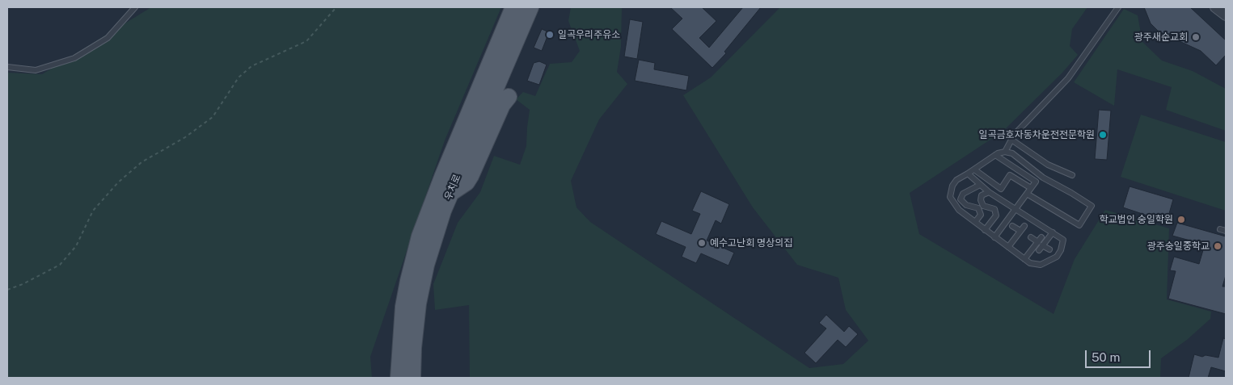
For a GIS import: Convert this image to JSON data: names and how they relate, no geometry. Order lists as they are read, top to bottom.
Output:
{
  "streets": {
    "main road": ["우치로"]
  },
  "places": [
    "일곡우리주유소",
    "광주새순교회",
    "일곡금호자동차운전전문학원",
    "학교법인 숭일학원",
    "예수고난회 명상의집",
    "광주숭일중학교"
  ],
  "scale_bar": "50 m"
}
